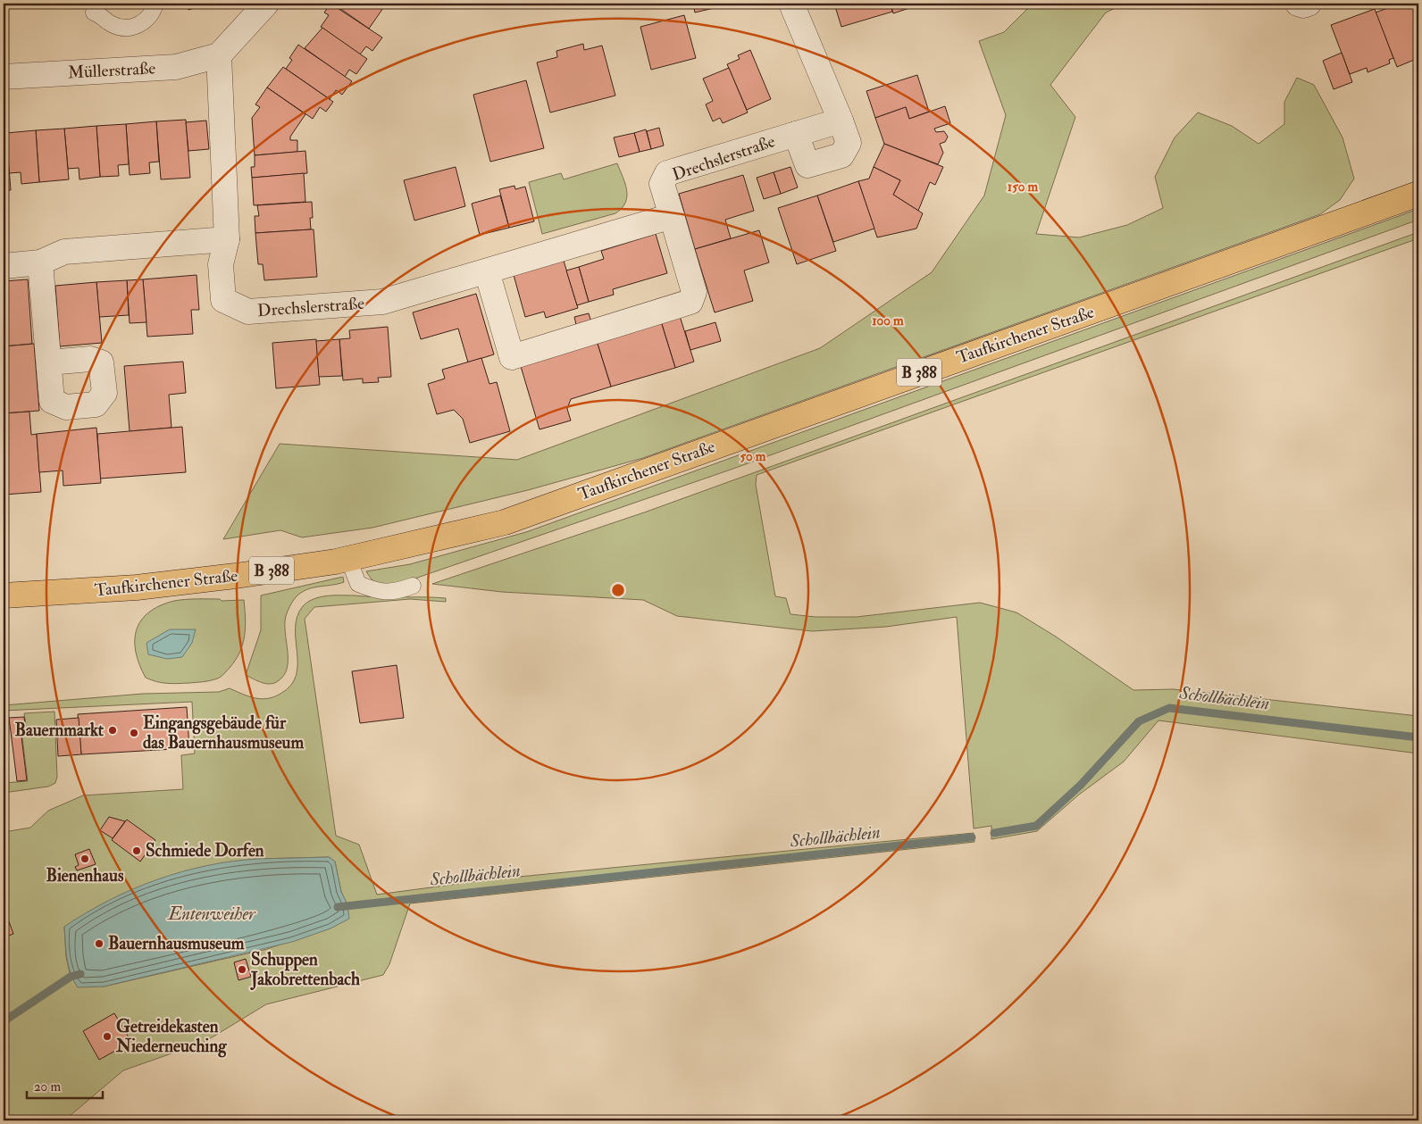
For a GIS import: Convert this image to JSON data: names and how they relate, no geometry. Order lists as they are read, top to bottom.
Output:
{
  "streets": {
    "main road": ["Taufkirchener Straße", "B 388"],
    "street": ["Müllerstraße", "Drechslerstraße"]
  },
  "water": ["Schollbächlein", "Entenweiher"],
  "places": [
    "Bauernmarkt",
    "Eingangsgebäude für das Bauernhausmuseum",
    "Schmiede Dorfen",
    "Bienenhaus",
    "Bauernhausmuseum",
    "Schuppen Jakobrettenbach",
    "Getreidekasten Niederneuching"
  ],
  "scale_bar": "20 m",
  "rings": ["150 m", "100 m", "50 m"]
}
